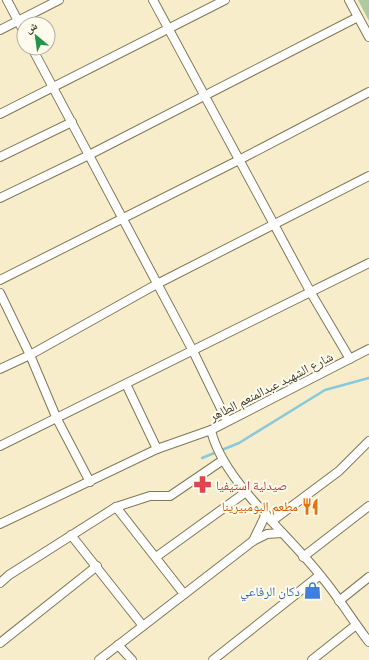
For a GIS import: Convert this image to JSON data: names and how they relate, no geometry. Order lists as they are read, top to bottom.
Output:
{
  "streets": {
    "street": ["شارع الشهيد عبدالمنعم الطاهر"]
  },
  "places": {
    "pharmacy": ["صيدلية استيفيا"],
    "restaurant": ["مطعم البومبيرينا"],
    "shop": ["دكان الرفاعي"]
  },
  "north": "top left"
}
